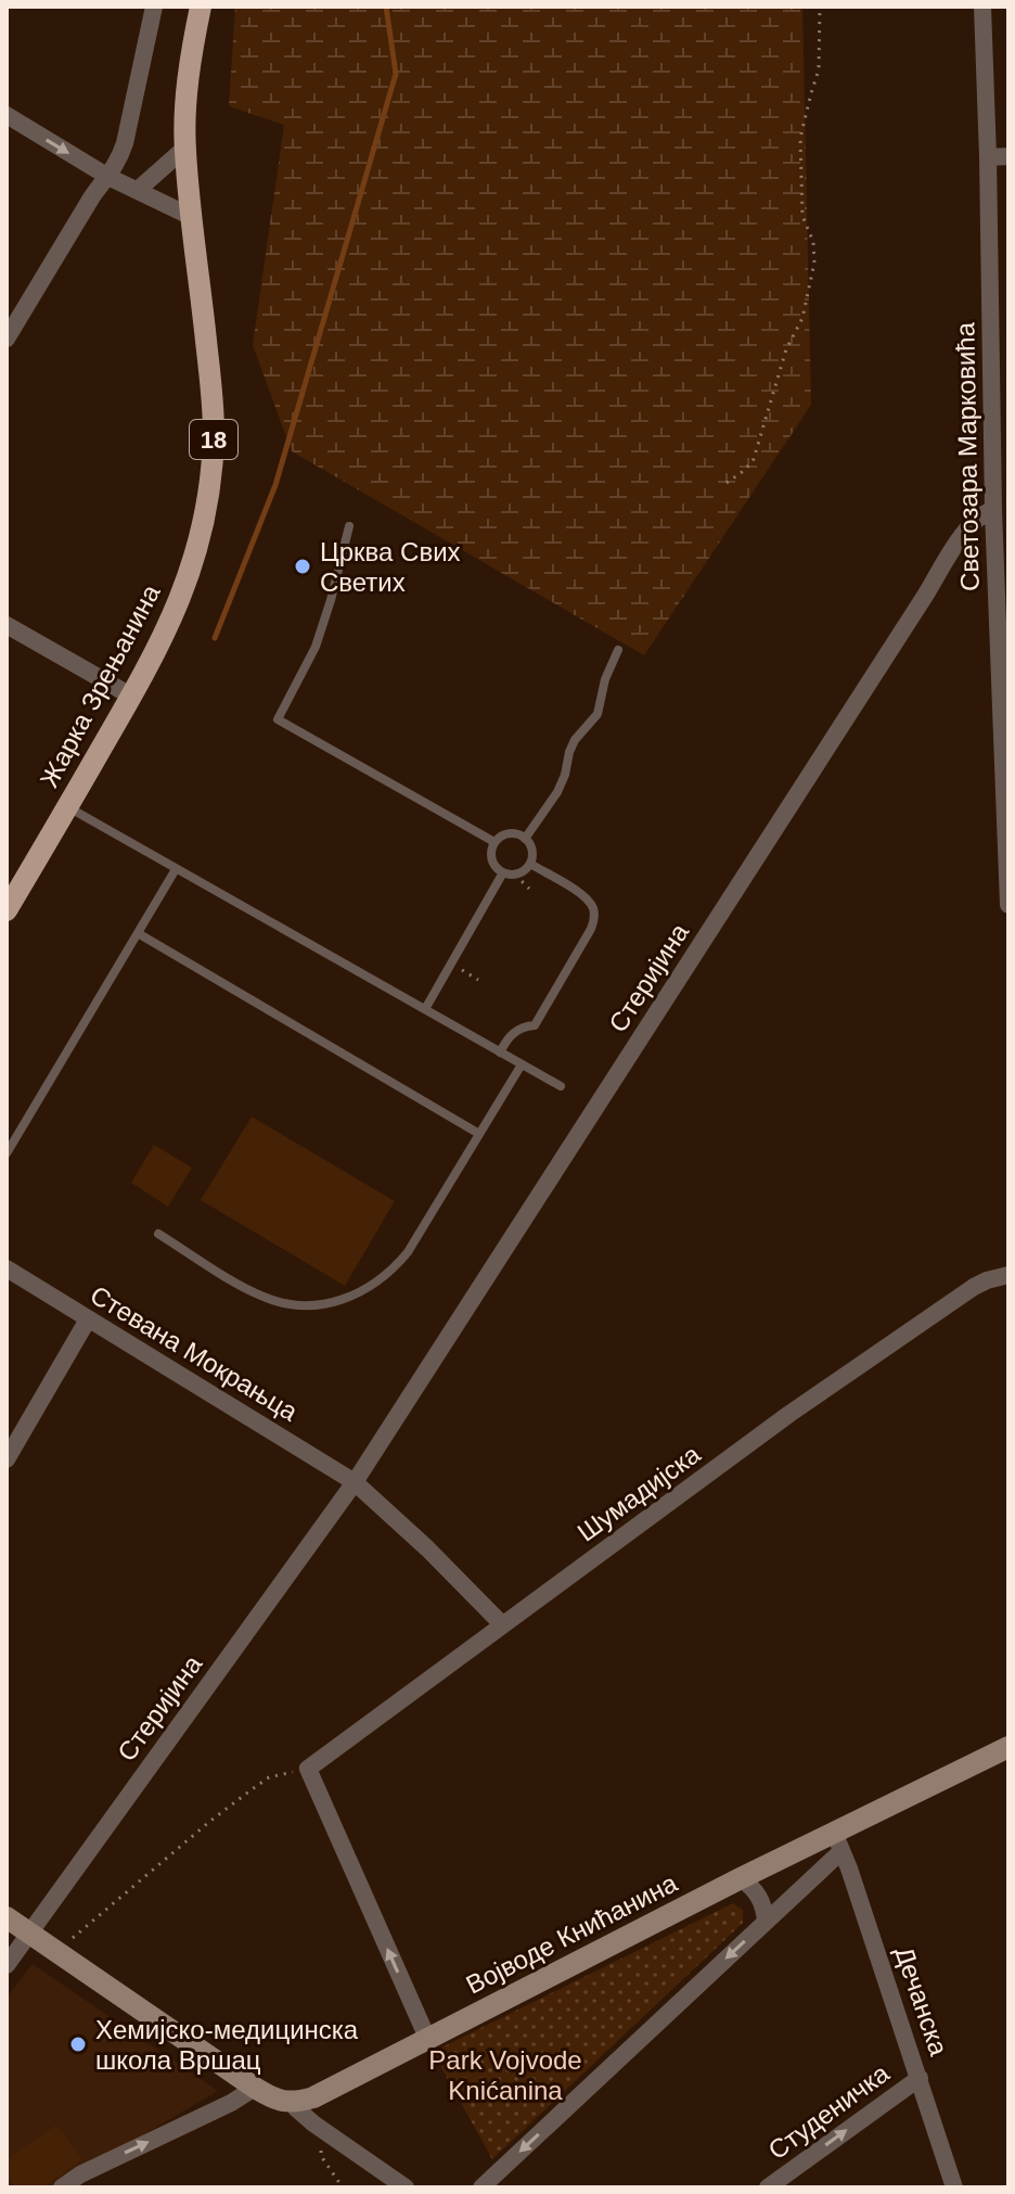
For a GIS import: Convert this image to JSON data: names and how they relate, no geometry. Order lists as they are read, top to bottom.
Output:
{
  "streets": {
    "main road": ["18", "Жарка Зрењанина"],
    "street": [
      "Светозара Марковића",
      "Стеријина",
      "Стевана Мокрањца",
      "Шумадијска",
      "Војводе Книћанина",
      "Дечанска",
      "Студеничка"
    ]
  },
  "crossings": [
    ["18", "Жарка Зрењанина"],
    ["Светозара Марковића", "Стеријина"],
    ["Стеријина", "Стевана Мокрањца"],
    ["Војводе Книћанина", "Дечанска"],
    ["Дечанска", "Студеничка"]
  ],
  "one_way": ["Студеничка"],
  "parks": ["Park Vojvode Knićanina"],
  "places": ["Црква Свих Светих", "Хемијско-медицинска школа Вршац"]
}
